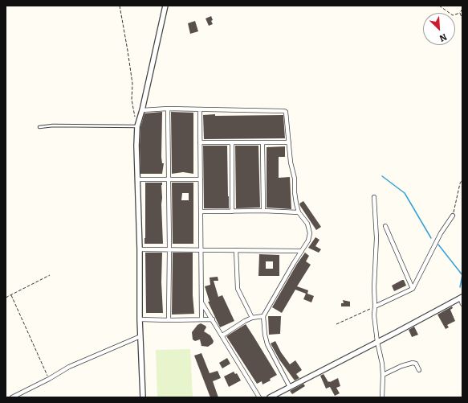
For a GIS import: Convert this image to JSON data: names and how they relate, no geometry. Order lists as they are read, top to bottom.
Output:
{
  "north": "bottom right"
}
